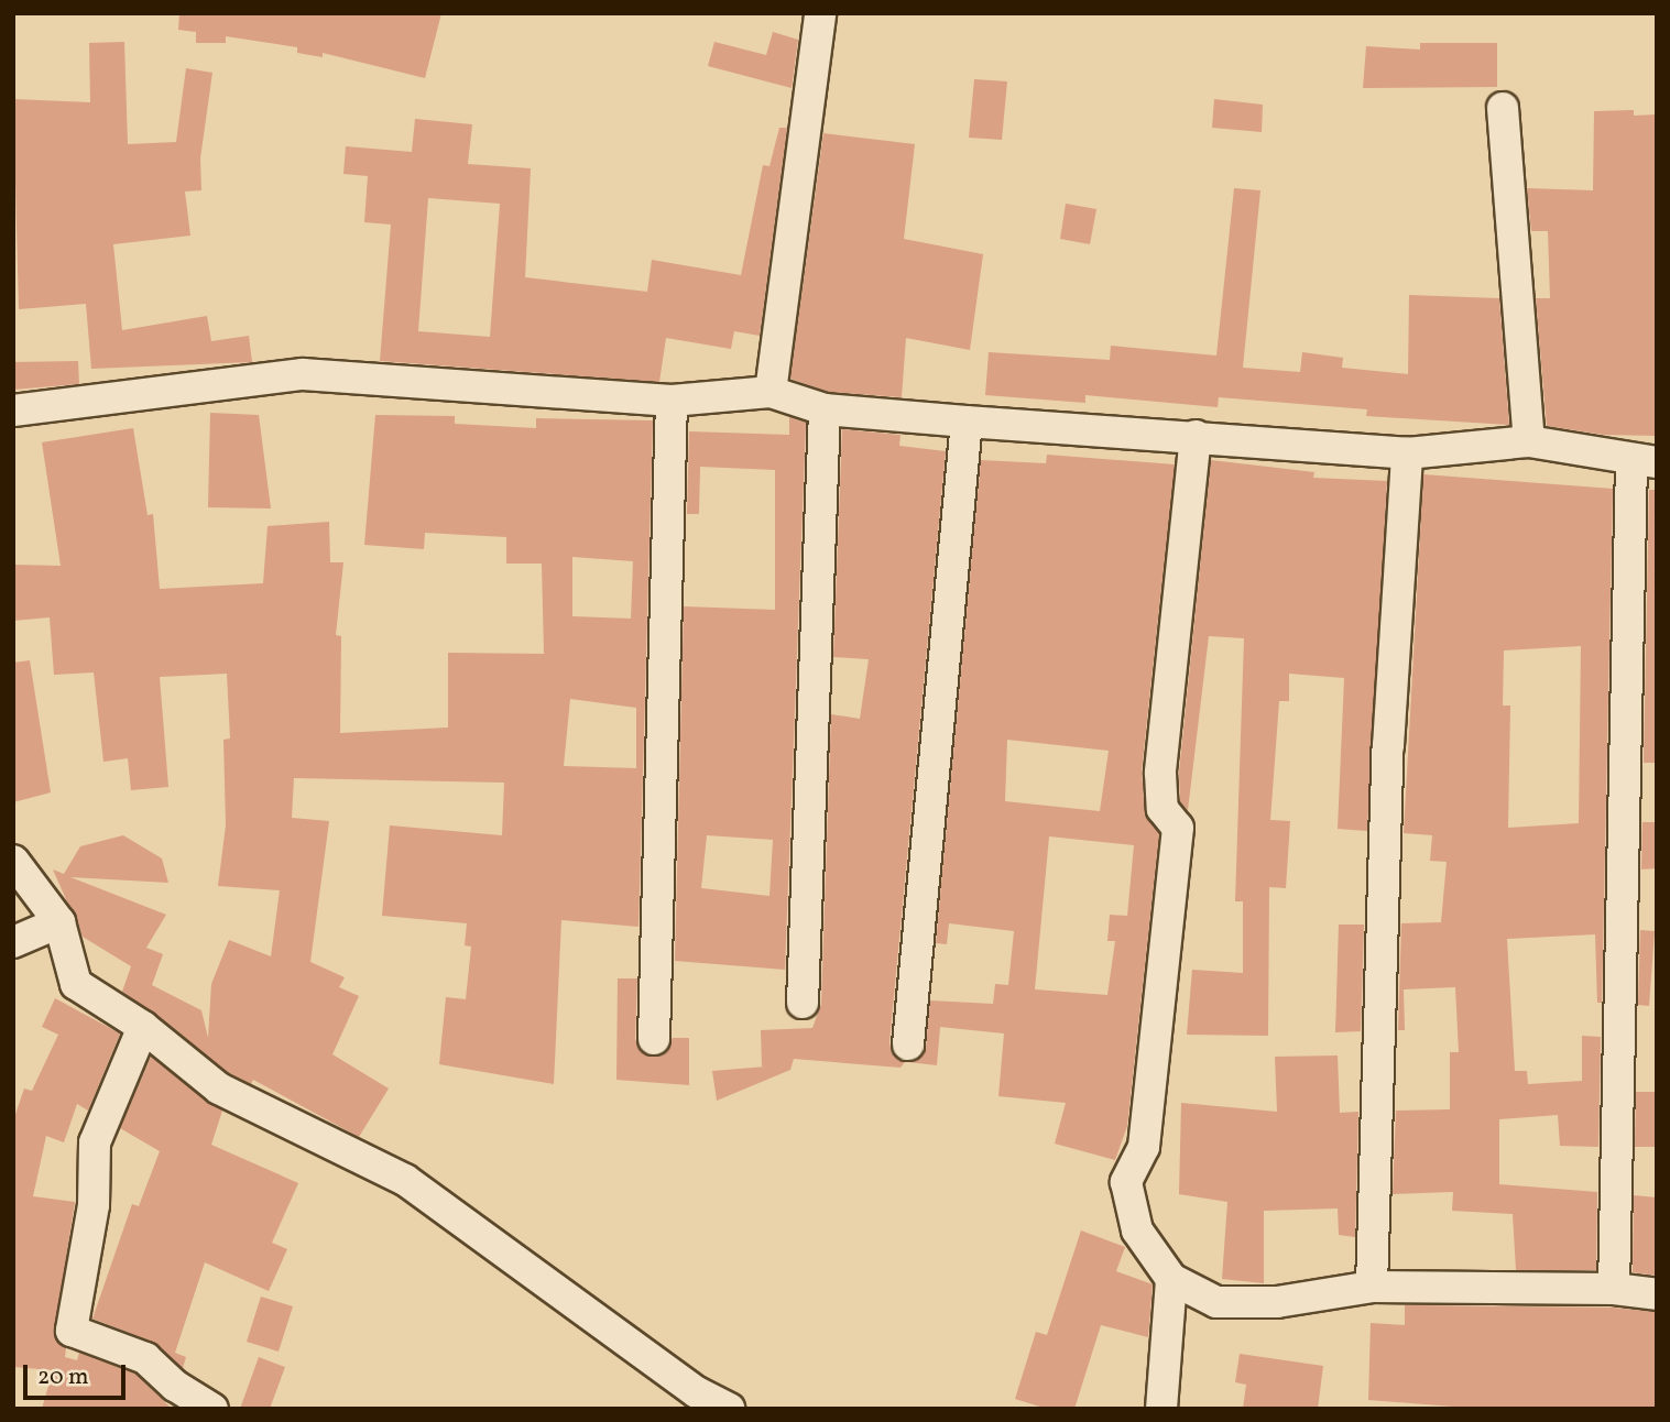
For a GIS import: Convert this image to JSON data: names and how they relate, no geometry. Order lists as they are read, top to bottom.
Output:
{
  "scale_bar": "20 m"
}
